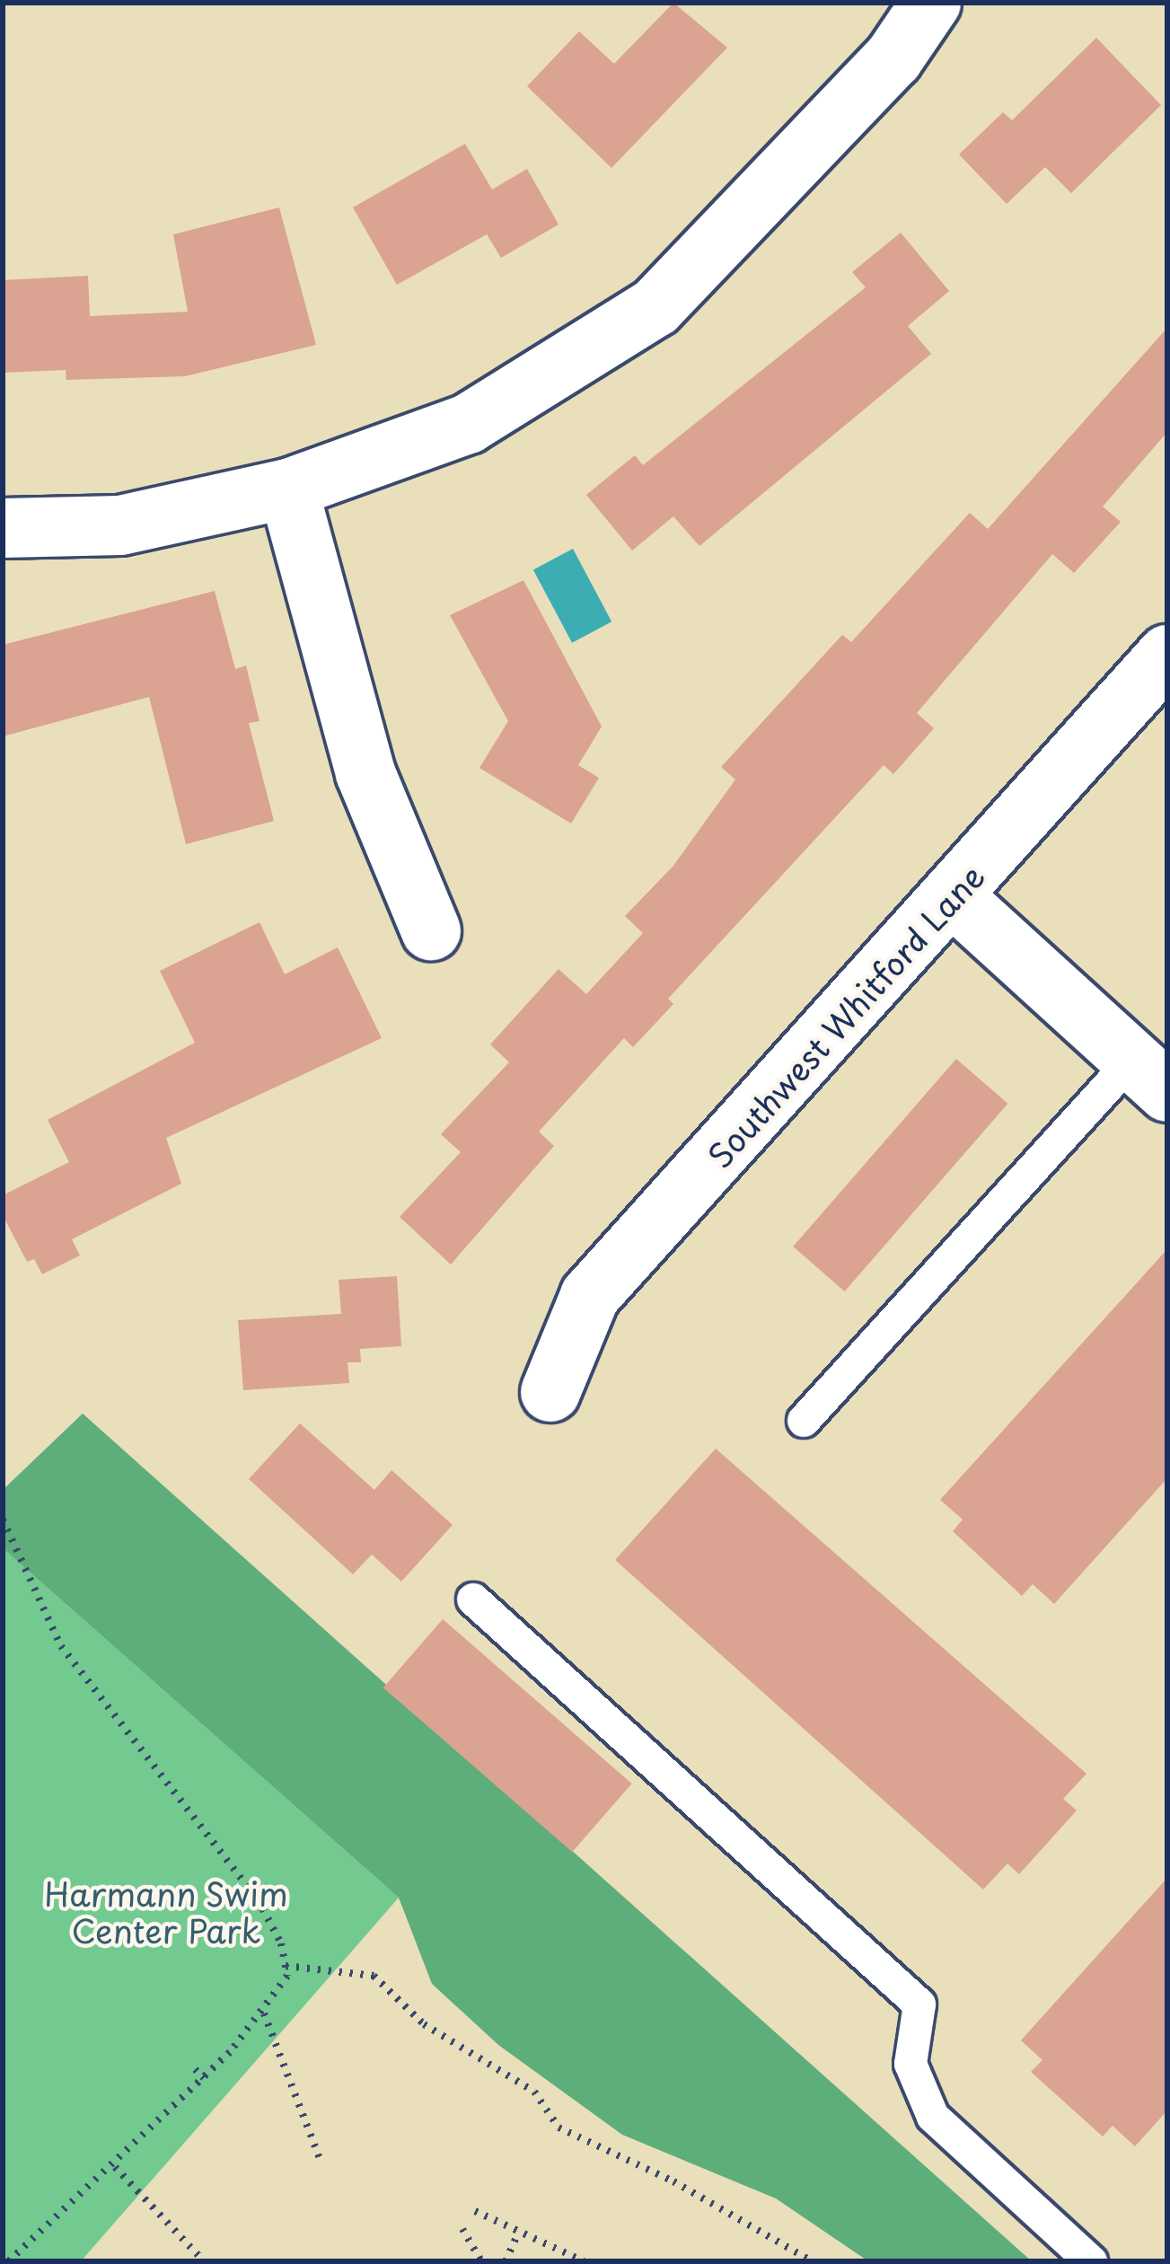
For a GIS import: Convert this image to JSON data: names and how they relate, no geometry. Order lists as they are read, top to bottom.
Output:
{
  "streets": {
    "street": ["Southwest Whitford Lane"]
  },
  "parks": ["Harmann Swim Center Park"]
}
